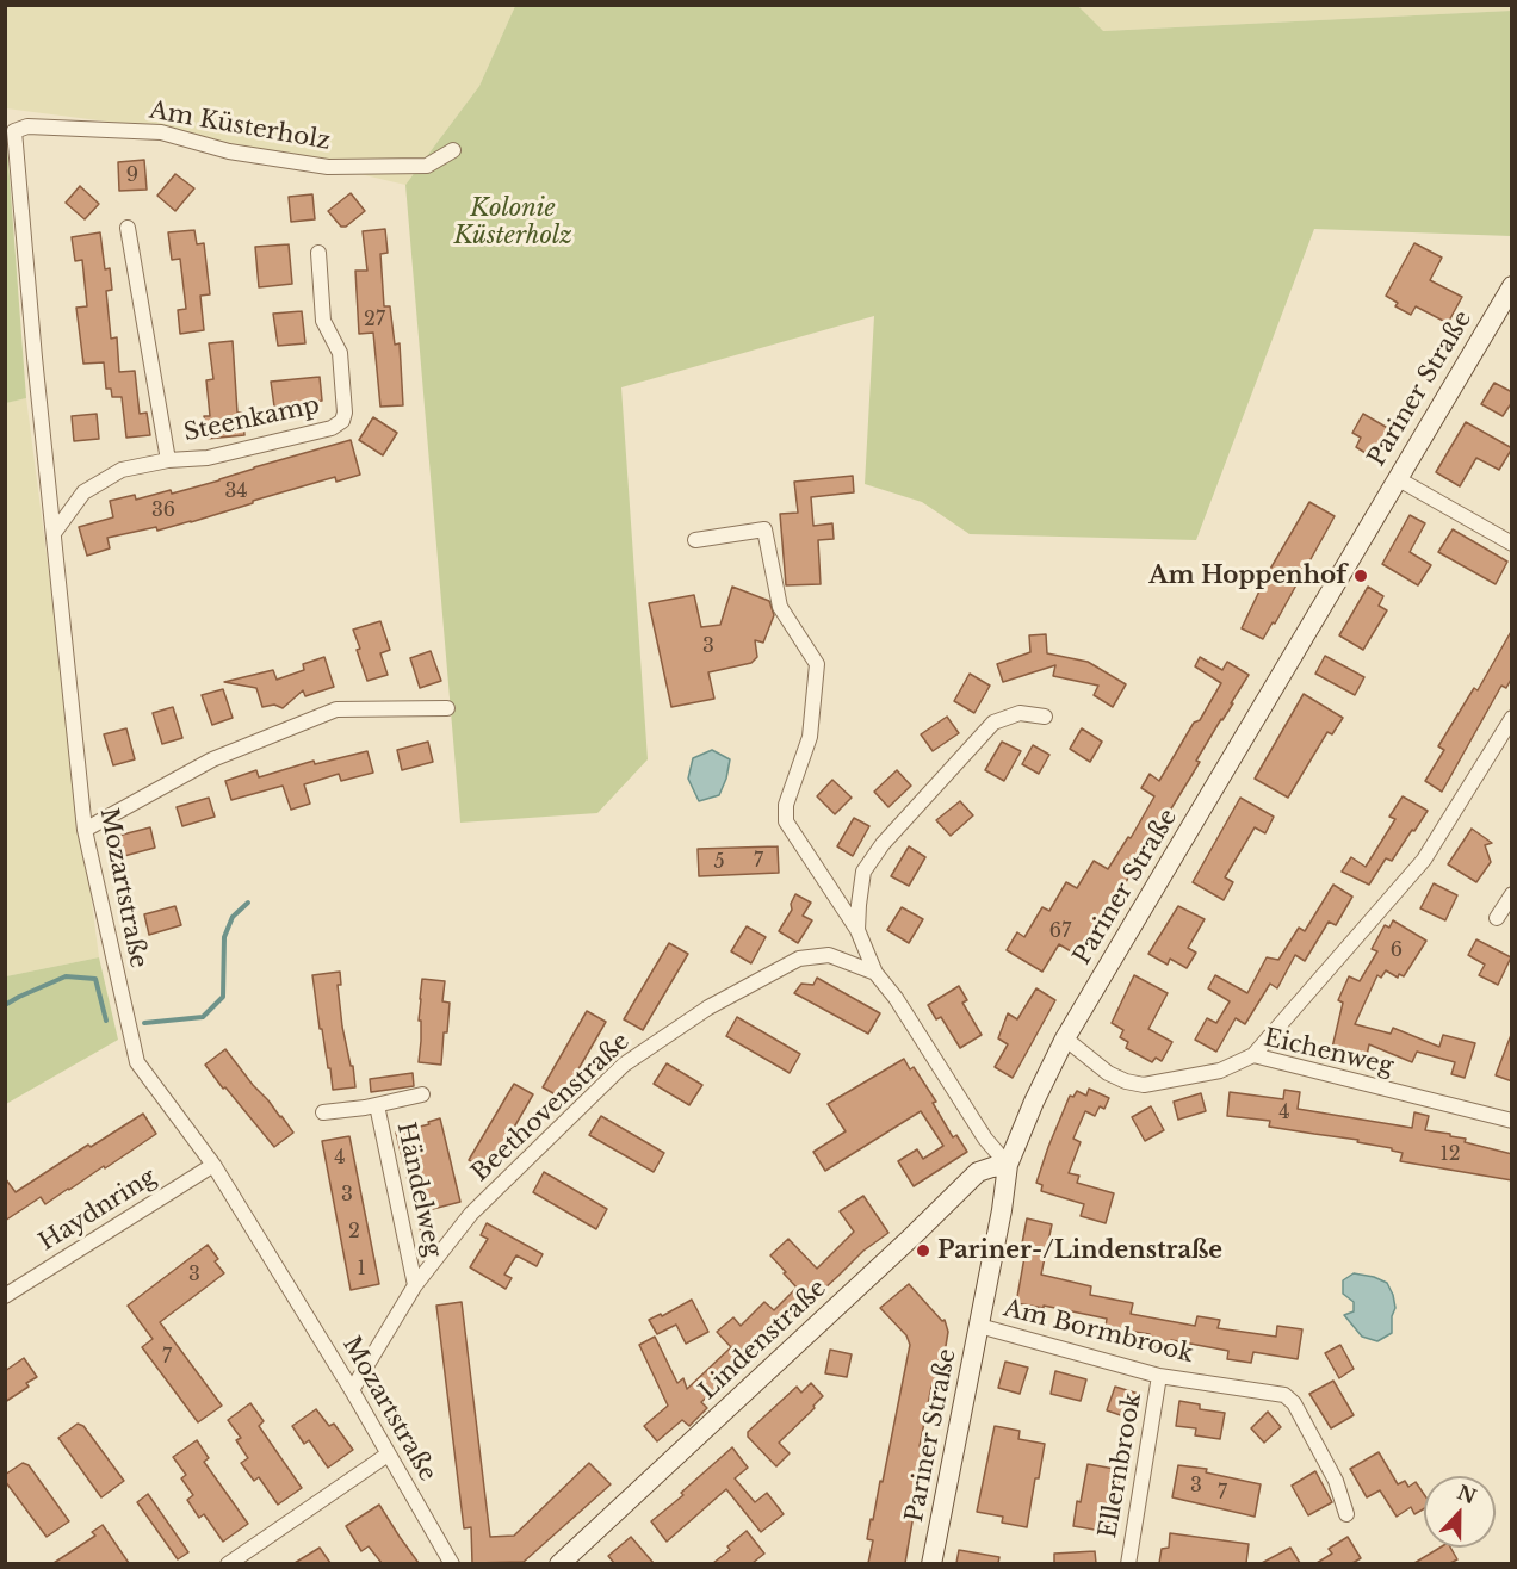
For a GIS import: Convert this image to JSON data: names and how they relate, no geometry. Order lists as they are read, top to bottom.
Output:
{
  "streets": {
    "street": [
      "Am Küsterholz",
      "Pariner Straße",
      "Steenkamp",
      "Mozartstraße",
      "Eichenweg",
      "Beethovenstraße",
      "Händelweg",
      "Haydnring",
      "Am Bormbrook",
      "Lindenstraße",
      "Ellernbrook"
    ]
  },
  "crossings": [
    ["Am Küsterholz", "Mozartstraße"],
    ["Pariner Straße", "Eichenweg"],
    ["Pariner Straße", "Am Bormbrook"],
    ["Pariner Straße", "Lindenstraße"],
    ["Steenkamp", "Mozartstraße"],
    ["Mozartstraße", "Beethovenstraße"],
    ["Mozartstraße", "Haydnring"],
    ["Beethovenstraße", "Händelweg"],
    ["Am Bormbrook", "Ellernbrook"]
  ],
  "parks": ["Kolonie Küsterholz"],
  "places": ["Am Hoppenhof", "Pariner-/Lindenstraße"],
  "house_numbers": [
    "9",
    "27",
    "34",
    "36",
    "3",
    "7",
    "5",
    "67",
    "6",
    "4",
    "12",
    "4",
    "3",
    "2",
    "1",
    "3",
    "7",
    "3",
    "7"
  ],
  "north": "top"
}
